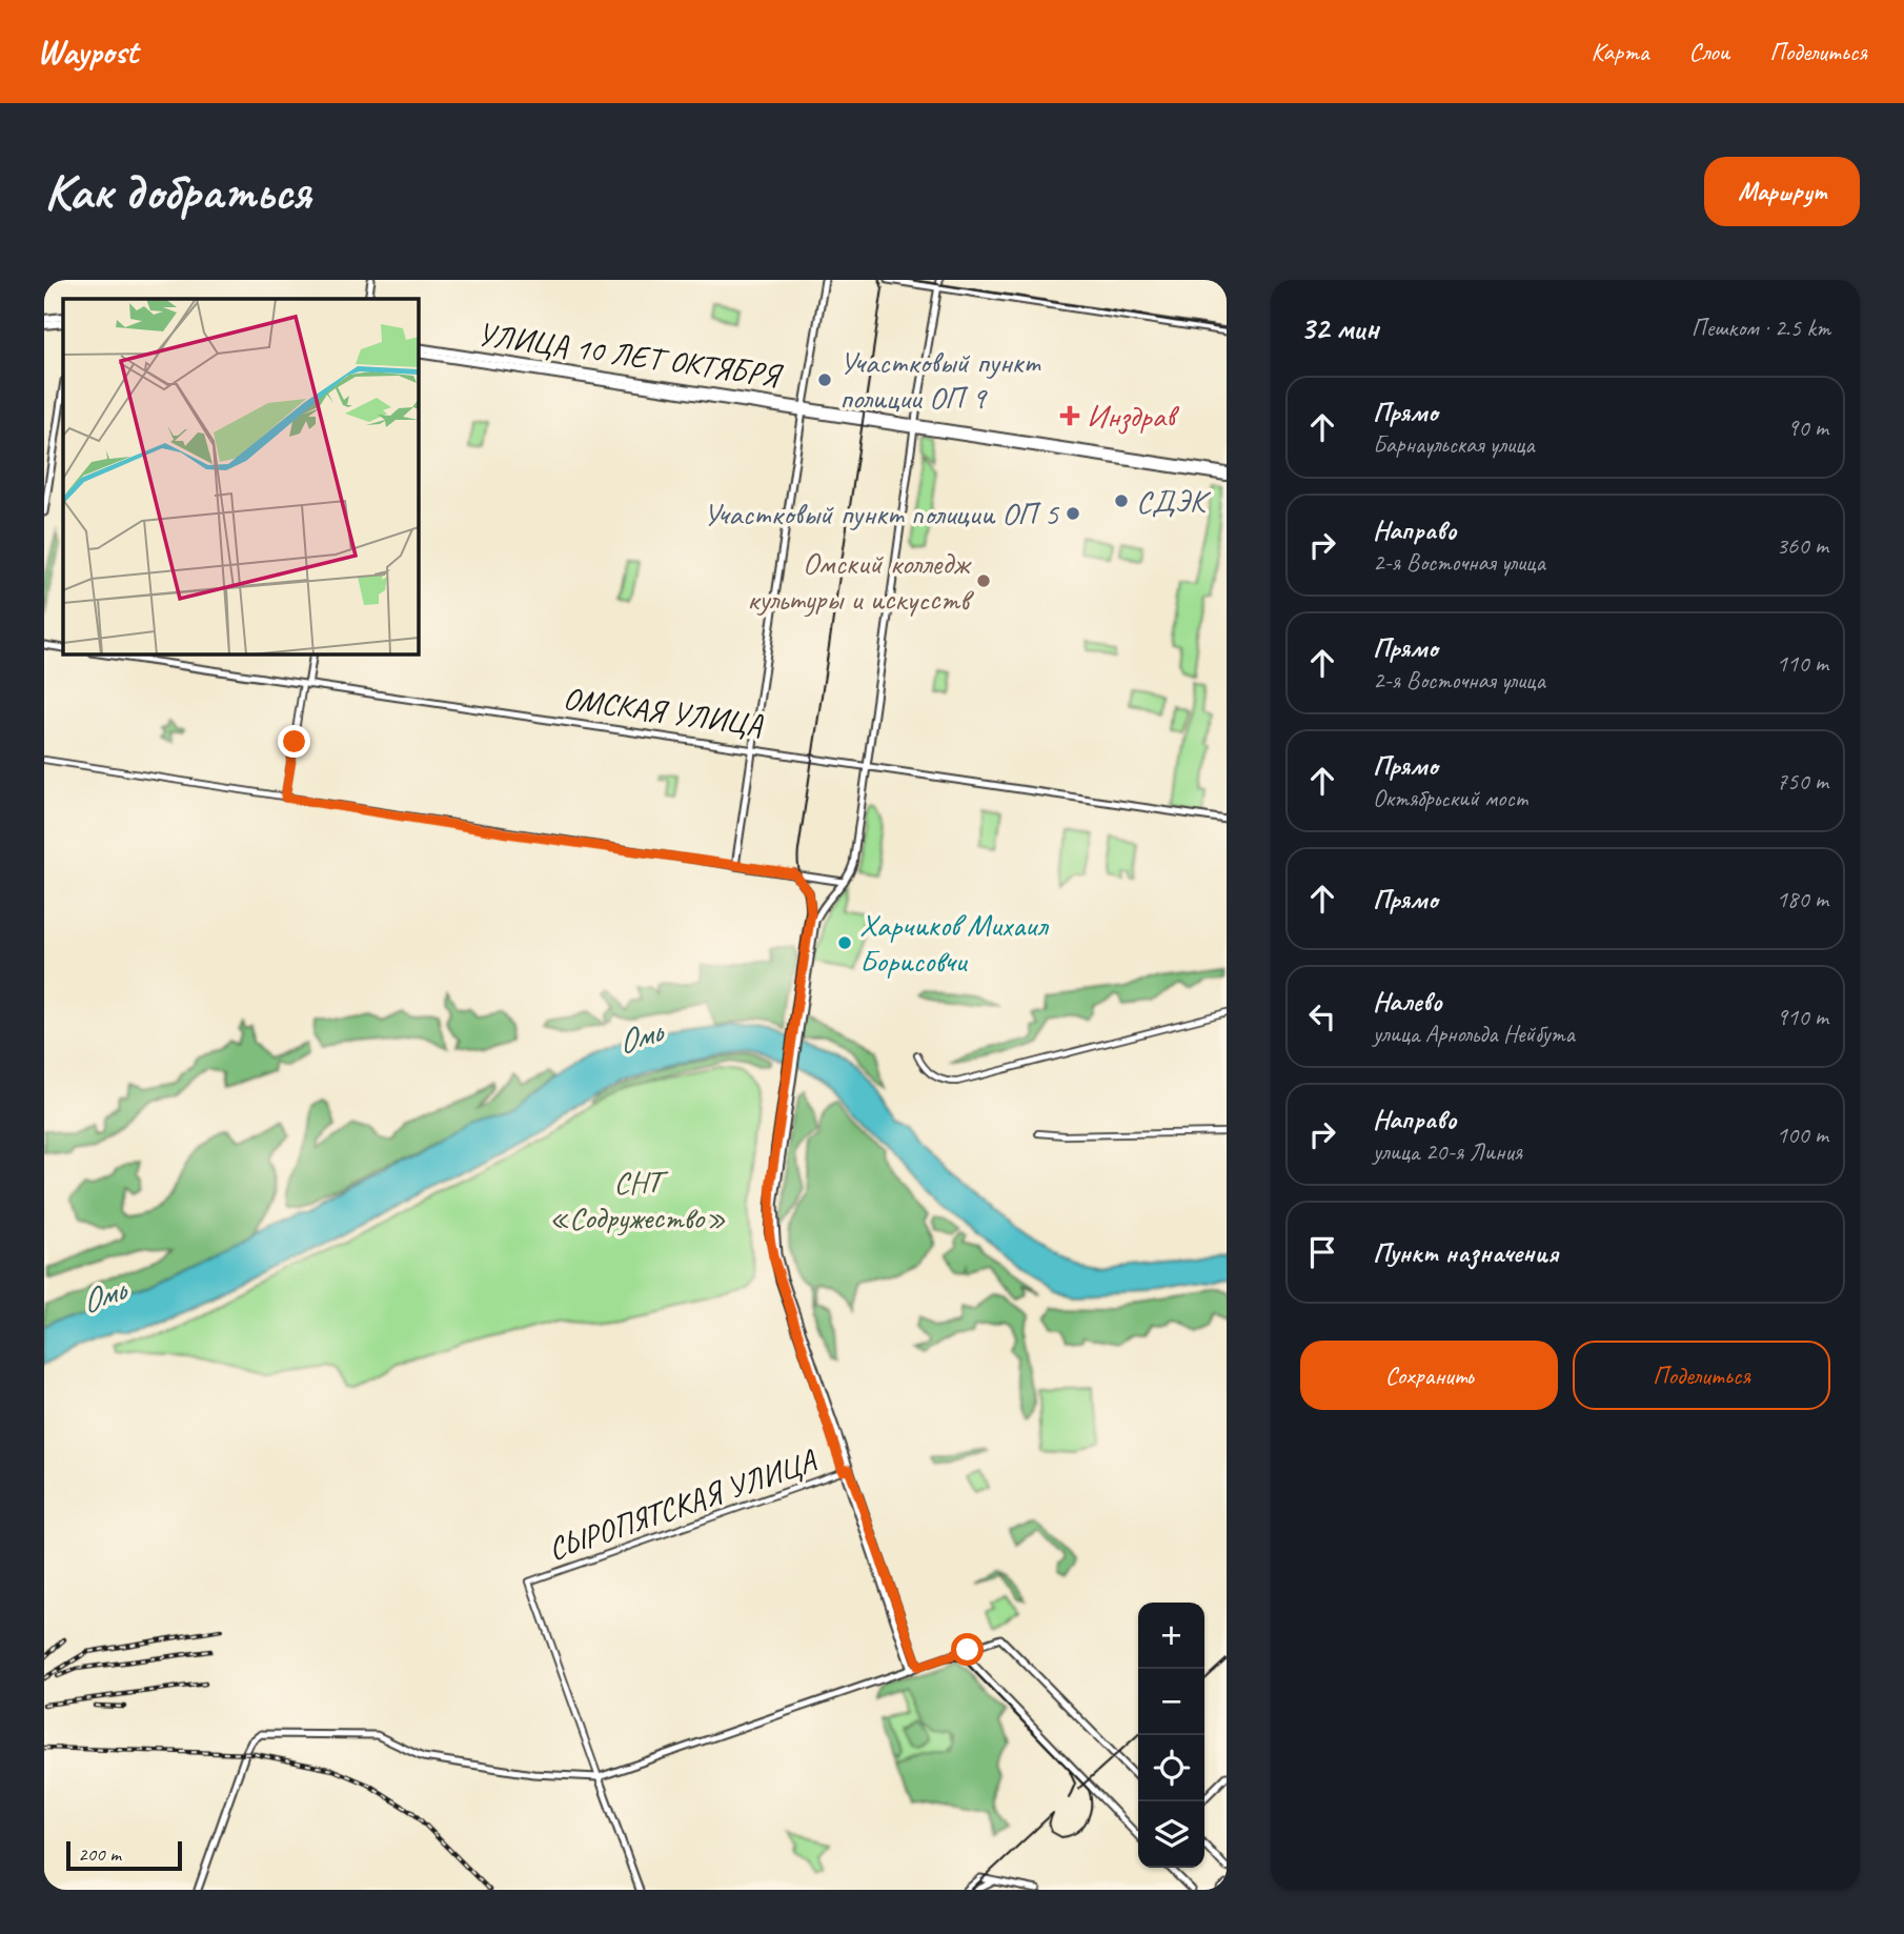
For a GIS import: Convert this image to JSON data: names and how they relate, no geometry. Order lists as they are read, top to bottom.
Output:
{
  "streets": {
    "main road": ["УЛИЦА 10 ЛЕТ ОКТЯБРЯ", "ОМСКАЯ УЛИЦА"],
    "street": ["СЫРОПЯТСКАЯ УЛИЦА"]
  },
  "water": ["Омь"],
  "parks": ["СНТ «Содружество»"],
  "places": {
    "other": [
      "Участковый пункт полиции ОП 9",
      "СДЭК",
      "Участковый пункт полиции ОП 5",
      "Омский колледж культуры и искусств",
      "Харчиков Михаил Борисовчи"
    ],
    "health": ["Инздрав"]
  },
  "scale_bar": "200 m",
  "page": {
    "header": "Waypost",
    "nav": ["Карта", "Слои", "Поделиться"],
    "buttons": [
      "Маршрут",
      ["Сохранить", "Поделиться"]
    ],
    "title": "Как добраться",
    "heading": ["32 мин", "Пешком · 2.5 km"],
    "list": [
      ["Прямо", "Барнаульская улица", "90 m"],
      ["Направо", "2-я Восточная улица", "360 m"],
      ["Прямо", "2-я Восточная улица", "110 m"],
      ["Прямо", "Октябрьский мост", "750 m"],
      ["Прямо", "180 m"],
      ["Налево", "улица Арнольда Нейбута", "910 m"],
      ["Направо", "улица 20-я Линия", "100 m"],
      "Пункт назначения"
    ],
    "map_buttons": ["+", "−"],
    "scale": "200 m"
  }
}
